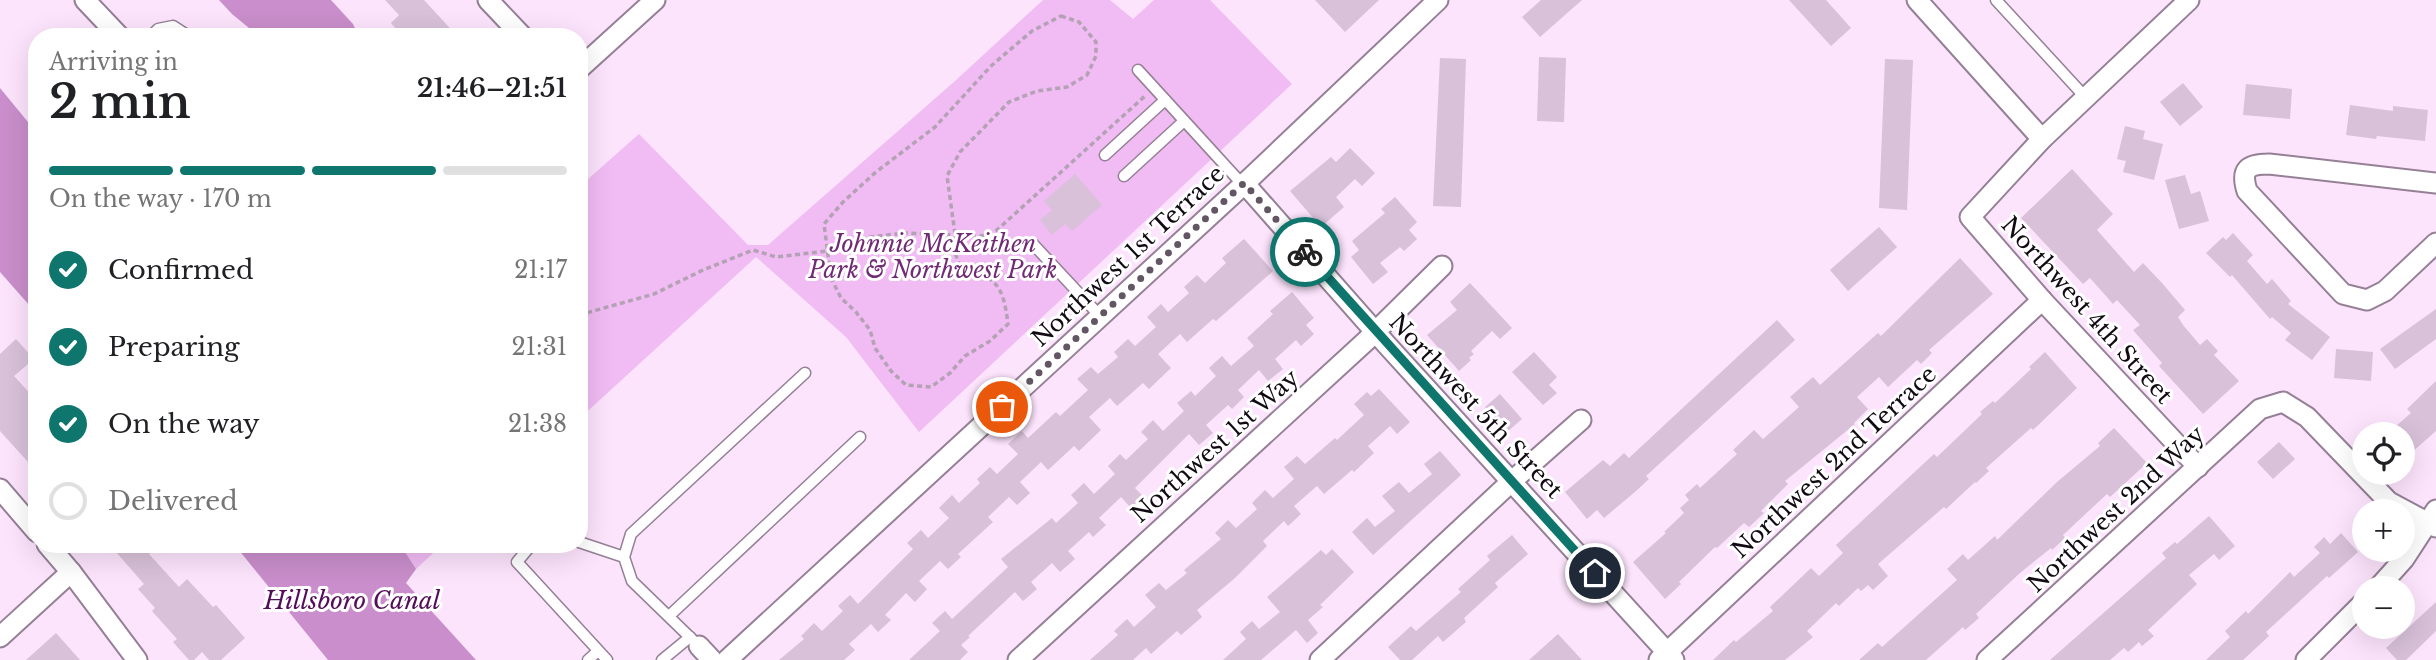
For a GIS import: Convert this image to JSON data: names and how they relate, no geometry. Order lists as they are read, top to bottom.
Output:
{
  "streets": {
    "street": [
      "Northwest 1st Terrace",
      "Northwest 4th Street",
      "Northwest 5th Street",
      "Northwest 1st Way",
      "Northwest 2nd Terrace",
      "Northwest 2nd Way"
    ]
  },
  "crossings": [
    ["Northwest 1st Terrace", "Northwest 5th Street"],
    ["Northwest 4th Street", "Northwest 2nd Terrace"],
    ["Northwest 4th Street", "Northwest 2nd Way"],
    ["Northwest 5th Street", "Northwest 1st Way"],
    ["Northwest 5th Street", "Northwest 2nd Terrace"]
  ],
  "water": ["Hillsboro Canal"],
  "parks": ["Johnnie McKeithen Park & Northwest Park"],
  "page": {
    "heading": ["2 min", "Arriving in", "21:46–21:51"],
    "bar": "On the way · 170 m",
    "list": [
      ["Confirmed", "21:17"],
      ["Preparing", "21:31"],
      ["On the way", "21:38"],
      "Delivered"
    ],
    "map_buttons": ["+", "−"]
  }
}
